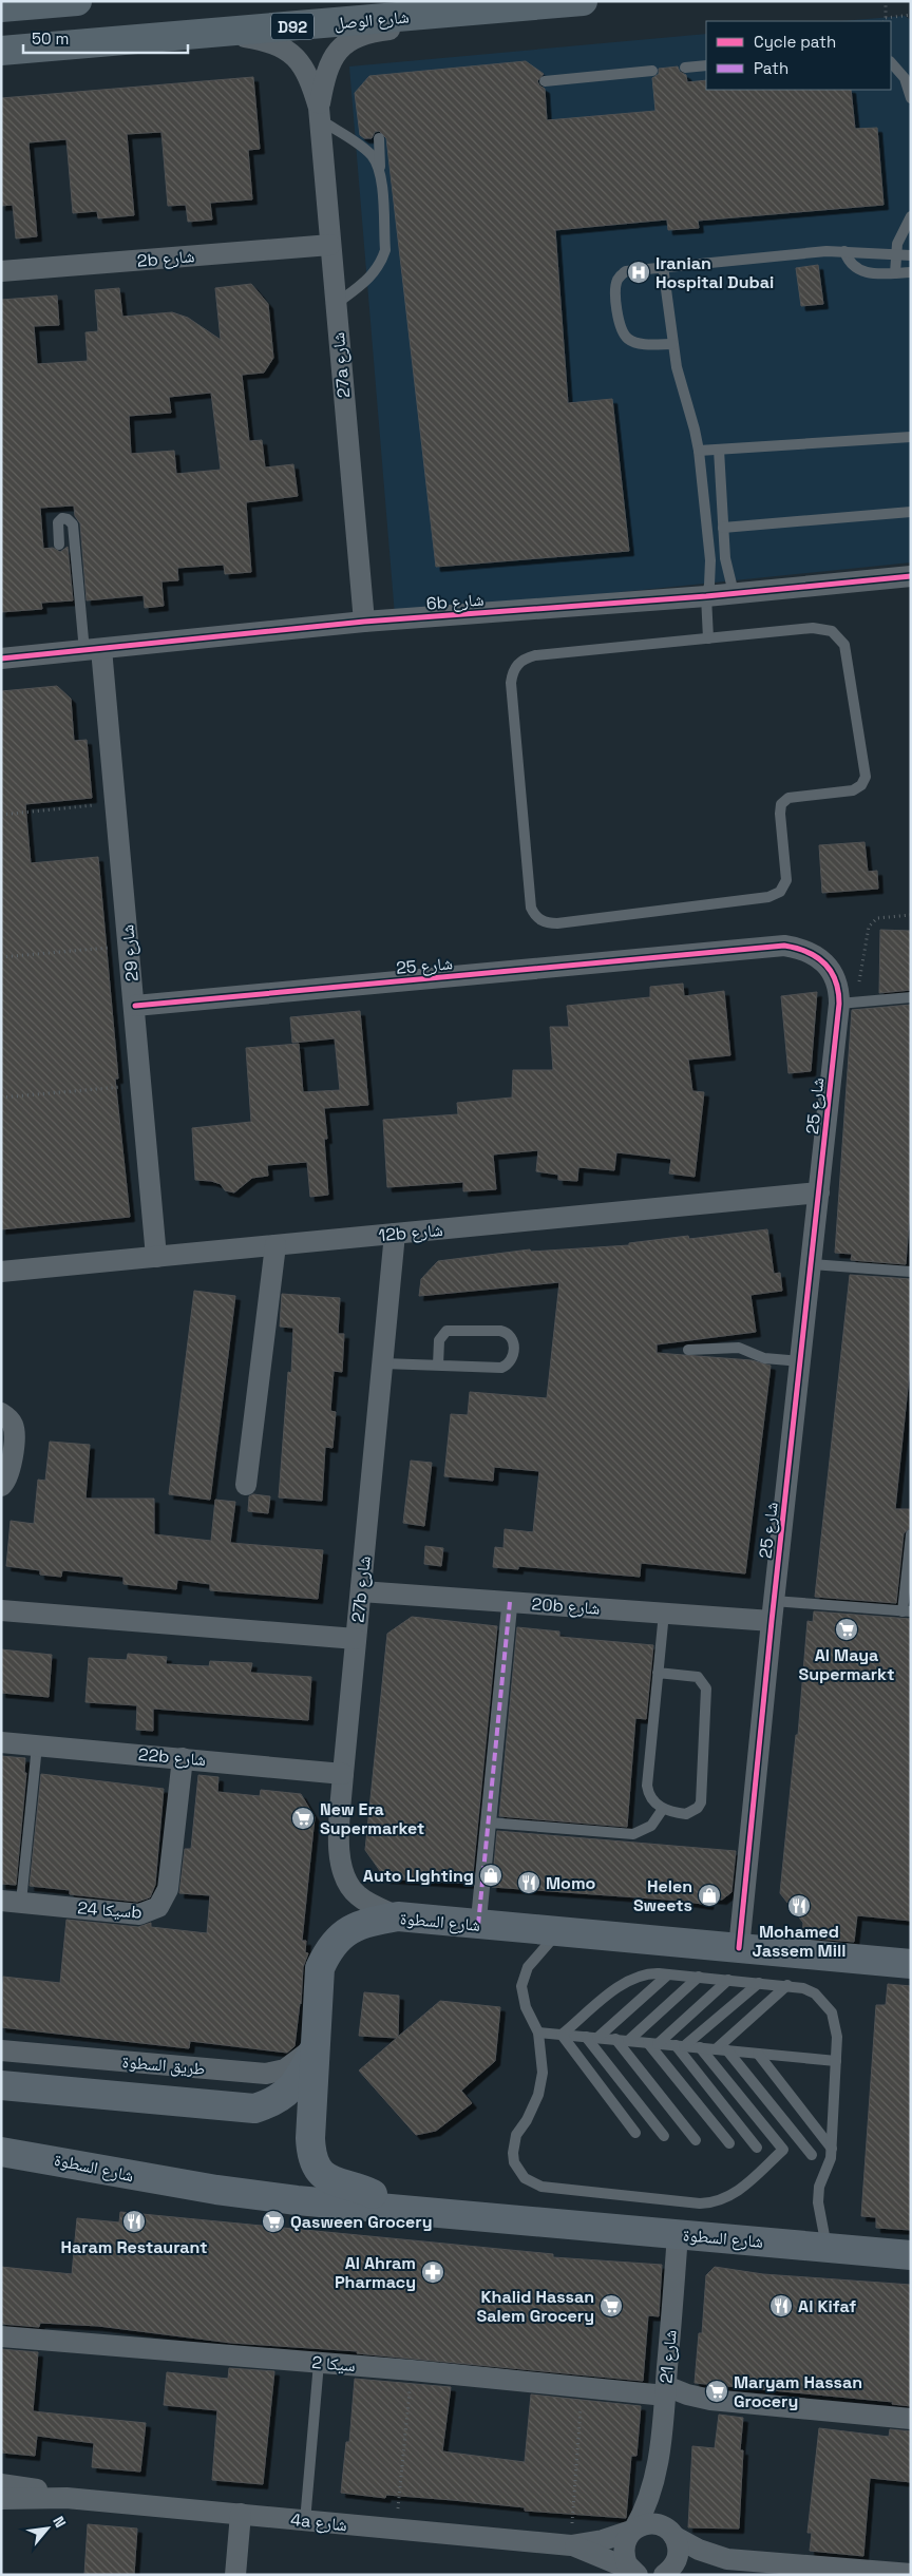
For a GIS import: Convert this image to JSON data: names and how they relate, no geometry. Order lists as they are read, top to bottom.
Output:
{
  "streets": {
    "main road": ["شارع الوصل", "D92", "شارع السطوة"],
    "street": [
      "2b شارع",
      "27a شارع",
      "6b شارع",
      "شارع 29",
      "شارع 25",
      "12b شارع",
      "27b شارع",
      "20b شارع",
      "22b شارع",
      "سيكا 24b",
      "طريق السطوة",
      "شارع 21",
      "سيكا 2",
      "4a شارع"
    ]
  },
  "crossings": [
    ["شارع الوصل", "27a شارع"],
    ["2b شارع", "27a شارع"],
    ["27a شارع", "6b شارع"],
    ["6b شارع", "شارع 29"],
    ["شارع 29", "شارع 25"],
    ["شارع 29", "12b شارع"],
    ["شارع 25", "12b شارع"],
    ["شارع 25", "20b شارع"],
    ["شارع 25", "شارع السطوة"],
    ["12b شارع", "27b شارع"],
    ["27b شارع", "20b شارع"],
    ["27b شارع", "22b شارع"],
    ["27b شارع", "شارع السطوة"],
    ["22b شارع", "سيكا 24b"],
    ["شارع السطوة", "طريق السطوة"],
    ["شارع السطوة", "شارع 21"],
    ["شارع 21", "سيكا 2"],
    ["شارع 21", "4a شارع"]
  ],
  "places": {
    "hospital": ["Iranian Hospital Dubai"],
    "supermarket": [
      "Al Maya Supermarkt",
      "New Era Supermarket",
      "Qasween Grocery",
      "Khalid Hassan Salem Grocery",
      "Maryam Hassan Grocery"
    ],
    "shop": ["Auto LIghting", "Helen Sweets"],
    "restaurant": [
      "Momo",
      "Mohamed Jassem Mill",
      "Haram Restaurant",
      "Al Kifaf"
    ],
    "pharmacy": ["Al Ahram Pharmacy"]
  },
  "legend": ["Cycle path", "Path"],
  "scale_bar": "50 m",
  "north": "top right"
}
